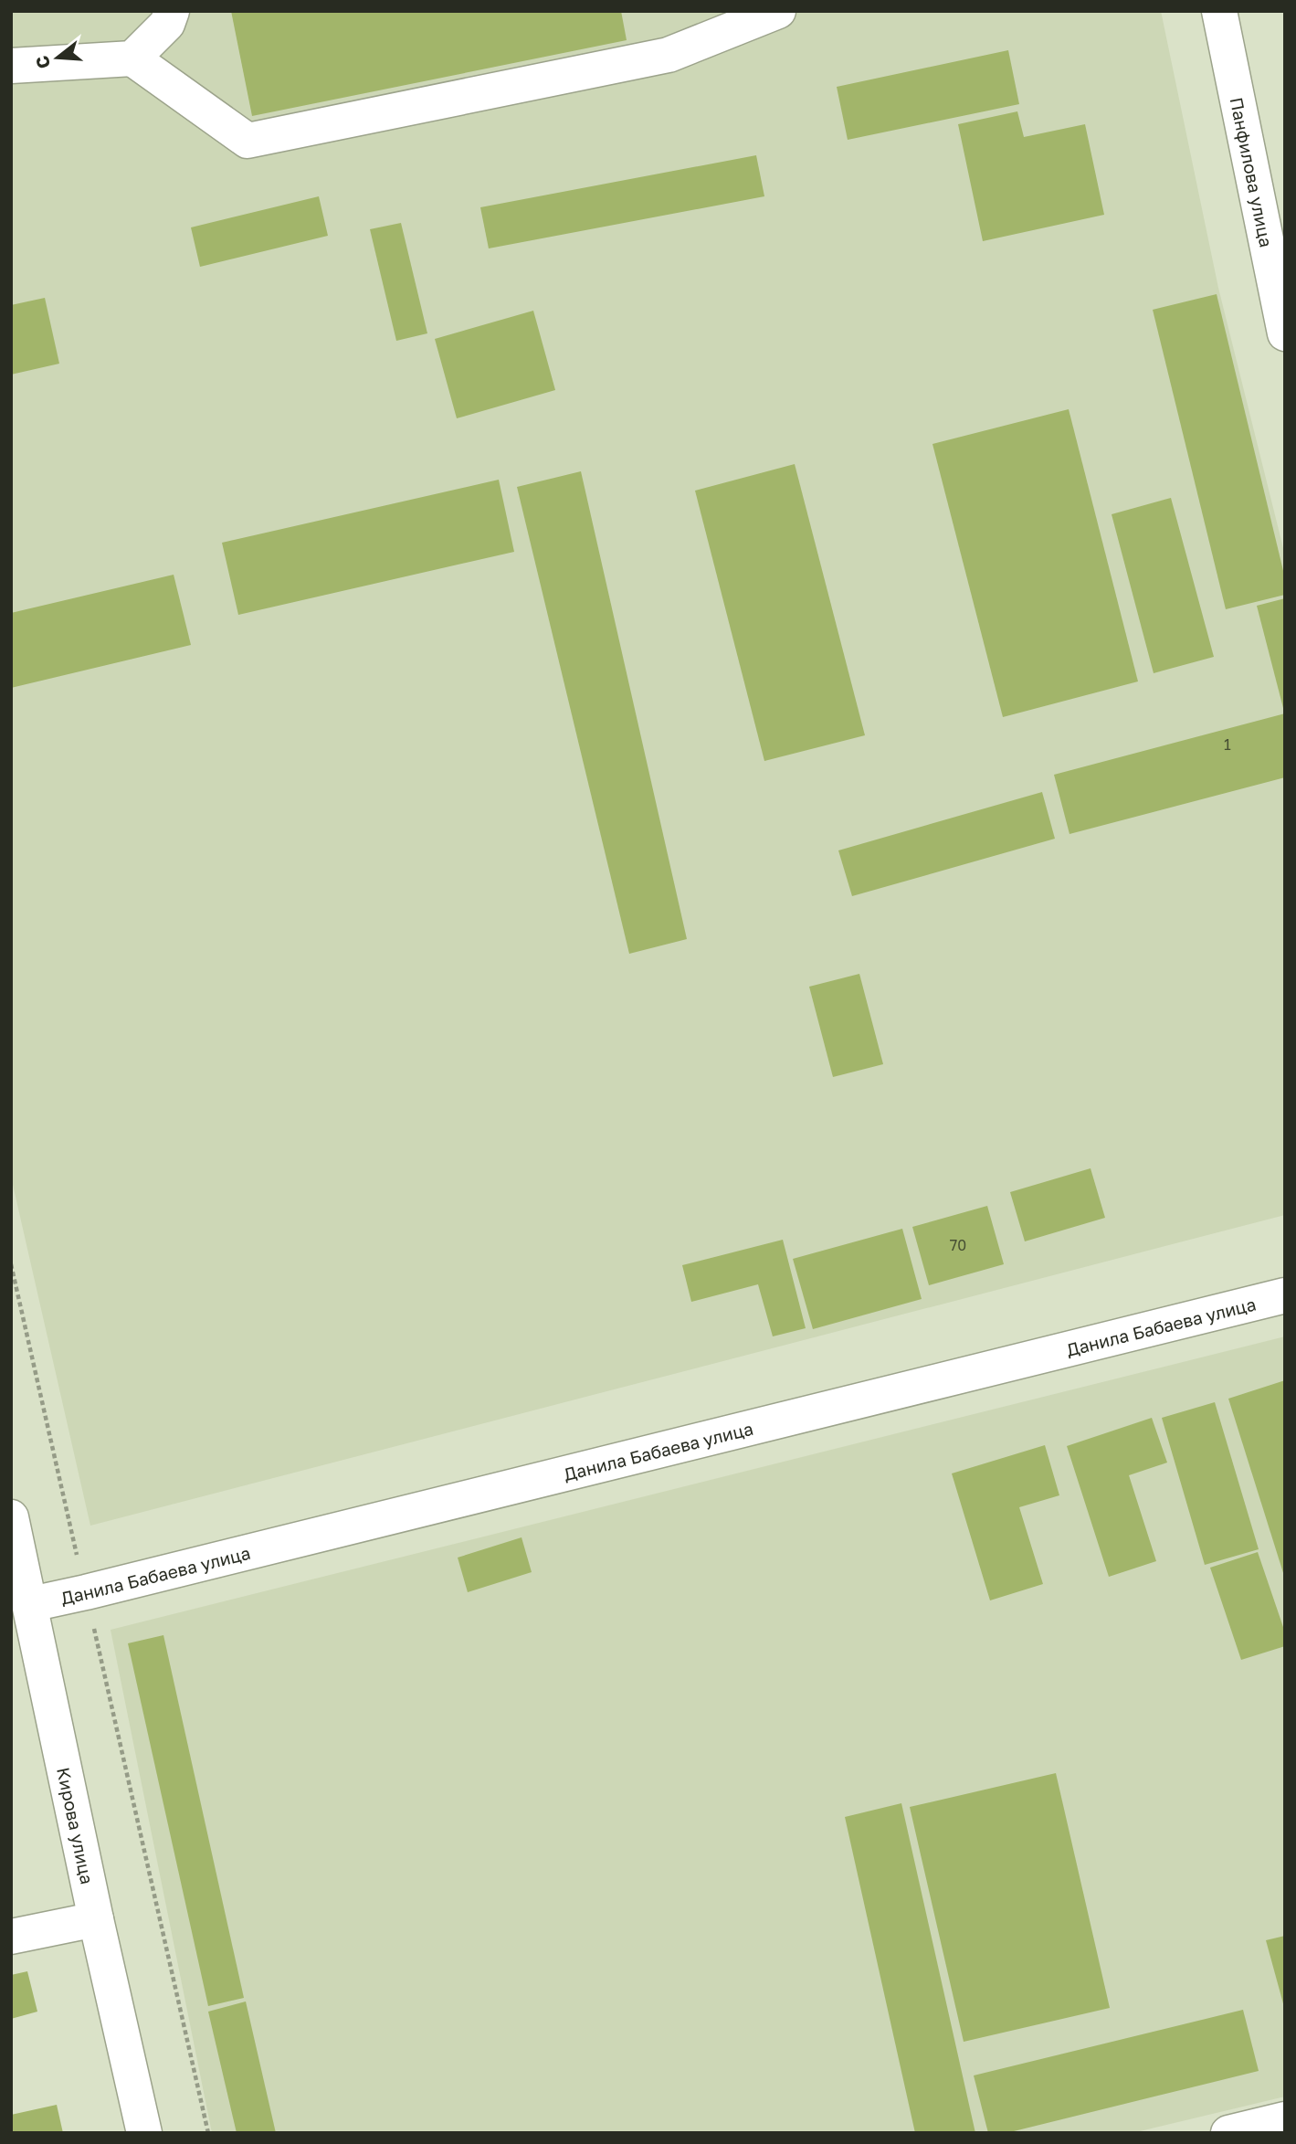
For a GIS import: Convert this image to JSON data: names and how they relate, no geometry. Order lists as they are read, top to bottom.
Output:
{
  "streets": {
    "street": ["Панфилова улица", "Данила Бабаева улица", "Кирова улица"]
  },
  "crossings": [
    ["Данила Бабаева улица", "Кирова улица"]
  ],
  "house_numbers": ["1", "70"],
  "north": "left"
}
